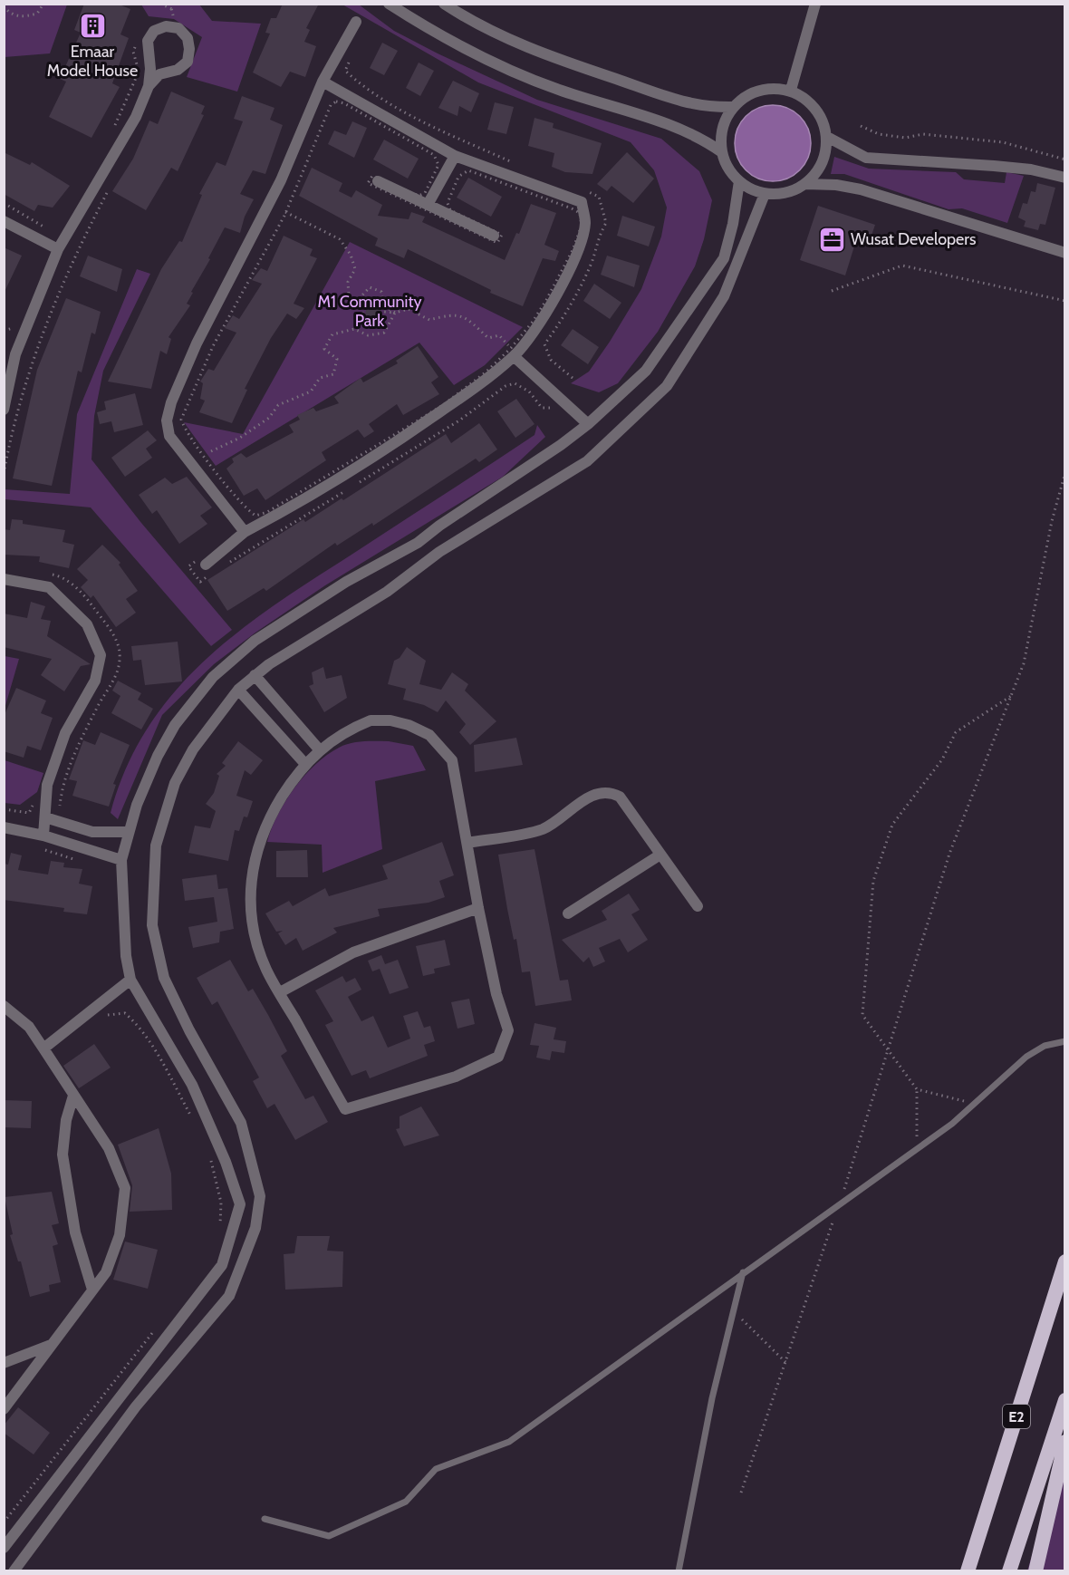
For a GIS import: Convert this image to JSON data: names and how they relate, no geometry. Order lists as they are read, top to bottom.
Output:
{
  "streets": {
    "highway": ["E2"]
  },
  "parks": ["M1 Community Park"],
  "places": {
    "building": ["Emaar Model House"],
    "office": ["Wusat Developers"]
  }
}
